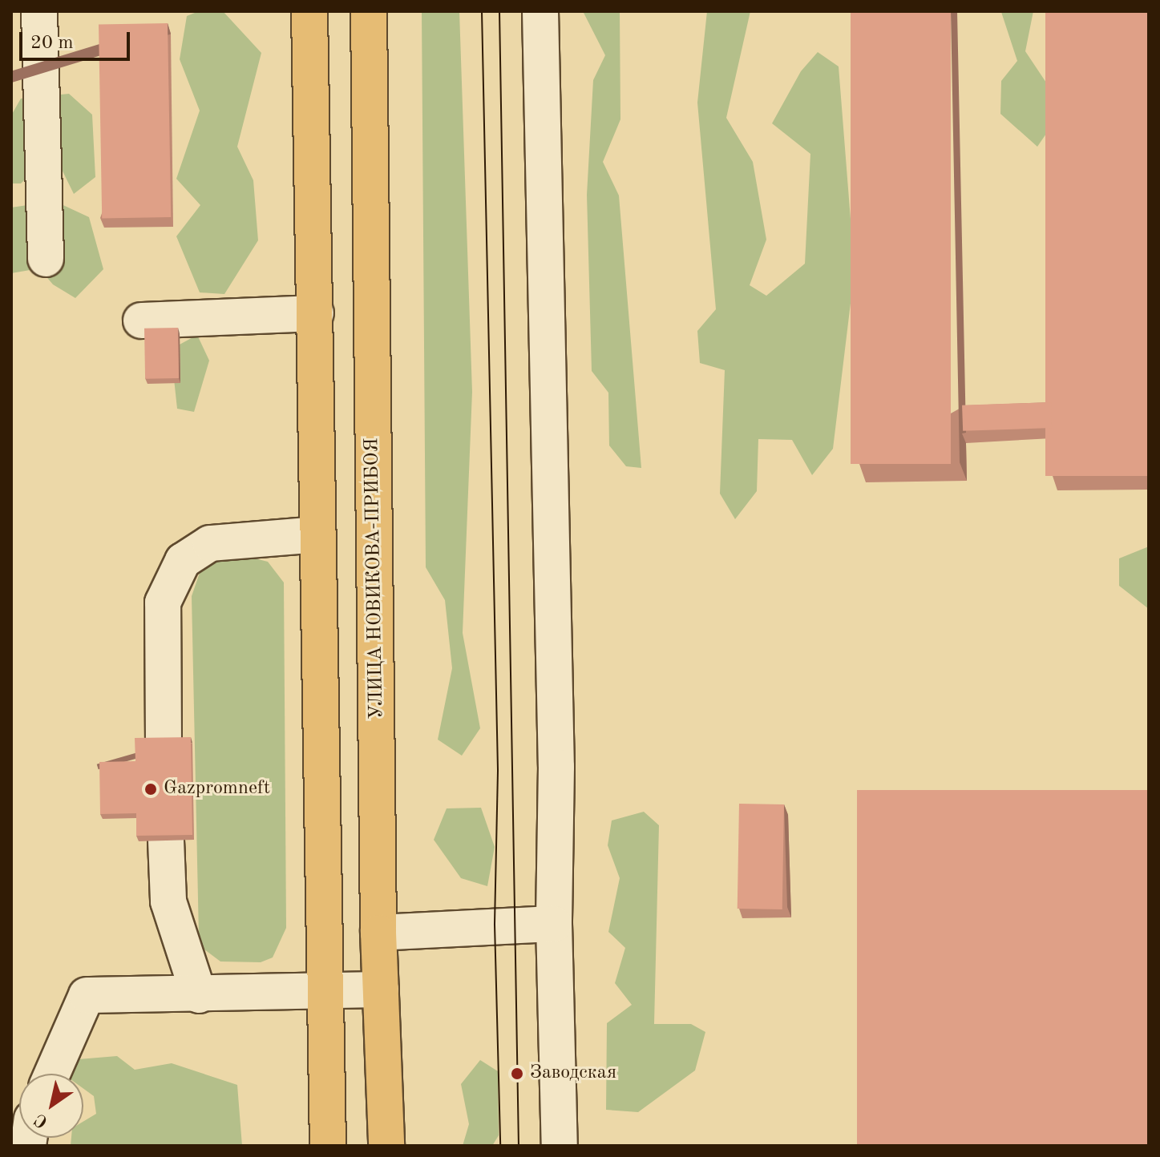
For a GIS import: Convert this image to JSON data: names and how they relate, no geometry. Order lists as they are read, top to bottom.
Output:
{
  "streets": {
    "main road": ["УЛИЦА НОВИКОВА-ПРИБОЯ"]
  },
  "places": ["Gazpromneft", "Заводская"],
  "scale_bar": "20 m",
  "north": "bottom left"
}
